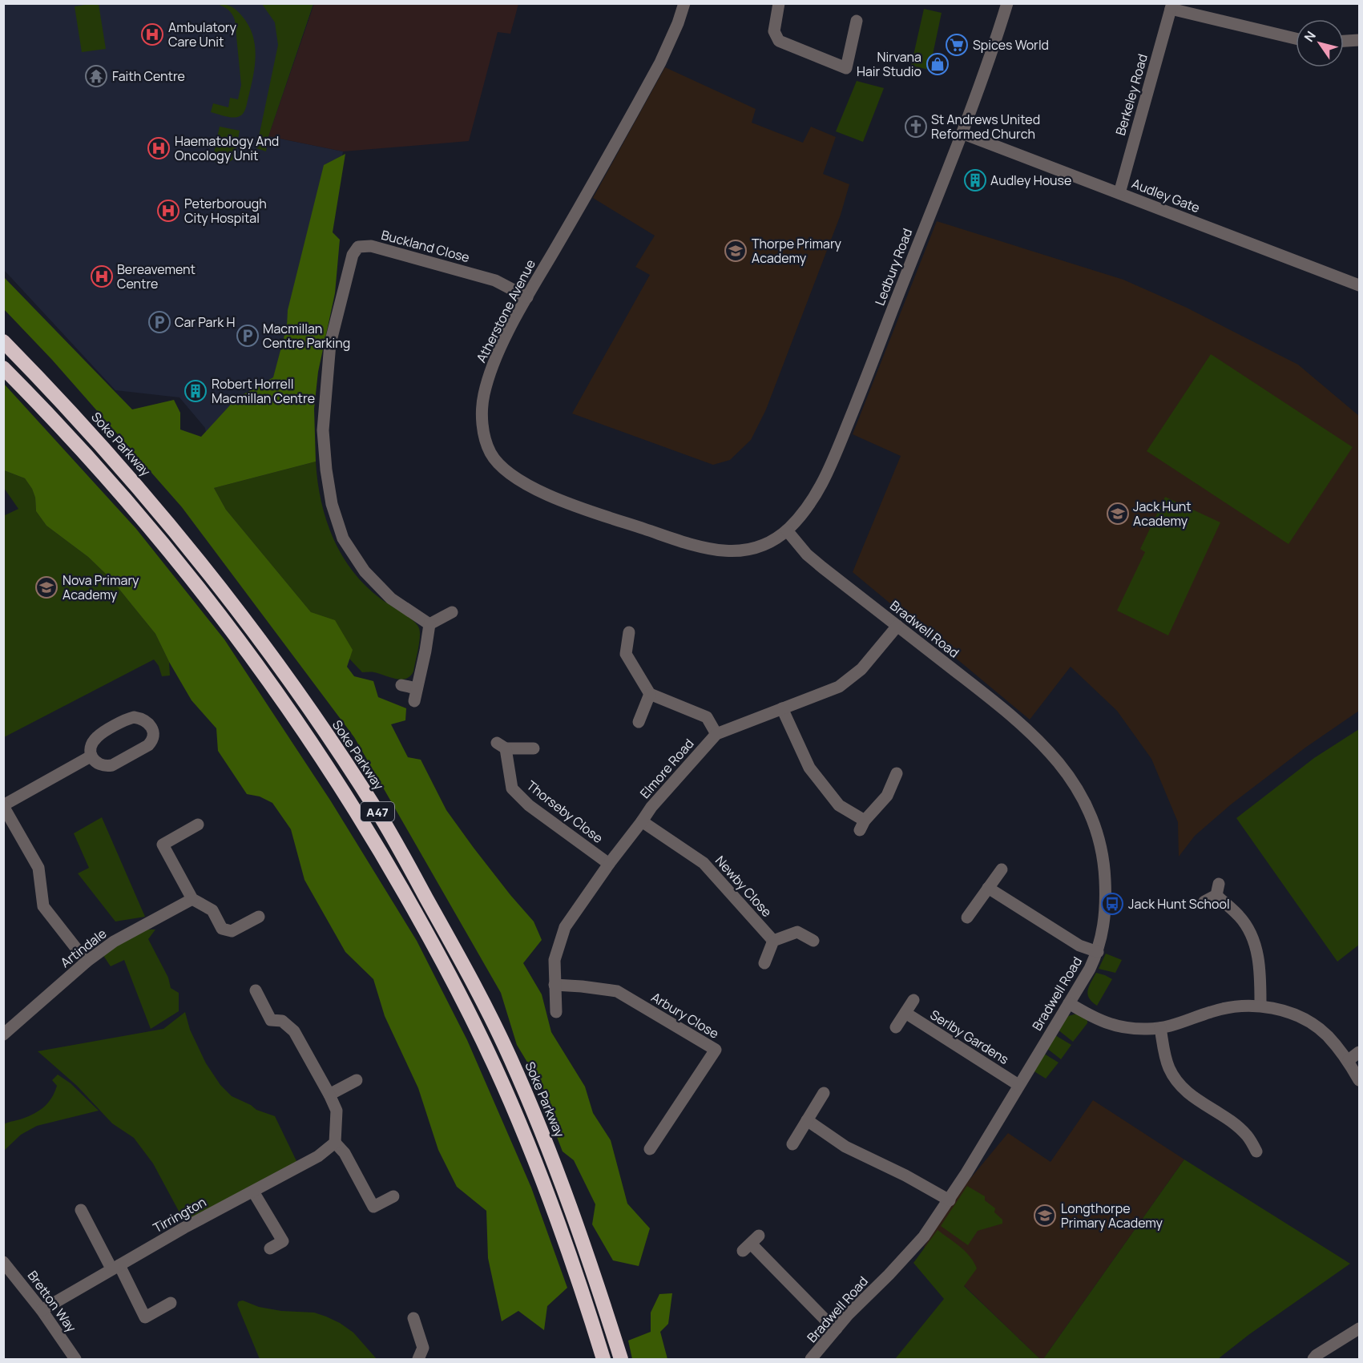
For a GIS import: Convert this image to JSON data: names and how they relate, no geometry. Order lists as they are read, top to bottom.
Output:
{
  "streets": {
    "highway": ["Soke Parkway", "A47"],
    "street": [
      "Berkeley Road",
      "Audley Gate",
      "Buckland Close",
      "Ledbury Road",
      "Atherstone Avenue",
      "Bradwell Road",
      "Elmore Road",
      "Thorseby Close",
      "Newby Close",
      "Artindale",
      "Arbury Close",
      "Serlby Gardens",
      "Tirrington",
      "Bretton Way"
    ]
  },
  "crossings": [
    ["Berkeley Road", "Audley Gate"],
    ["Audley Gate", "Ledbury Road"],
    ["Buckland Close", "Atherstone Avenue"],
    ["Ledbury Road", "Atherstone Avenue"],
    ["Ledbury Road", "Bradwell Road"],
    ["Atherstone Avenue", "Bradwell Road"],
    ["Bradwell Road", "Elmore Road"],
    ["Bradwell Road", "Serlby Gardens"],
    ["Elmore Road", "Thorseby Close"],
    ["Elmore Road", "Newby Close"],
    ["Elmore Road", "Arbury Close"],
    ["Tirrington", "Bretton Way"]
  ],
  "places": {
    "hospital": [
      "Ambulatory Care Unit",
      "Haematology And Oncology Unit",
      "Peterborough City Hospital",
      "Bereavement Centre"
    ],
    "supermarket": ["Spices World"],
    "shop": ["Nirvana Hair Studio"],
    "temple": ["Faith Centre"],
    "church": ["St Andrews United Reformed Church"],
    "building": ["Audley House", "Robert Horrell Macmillan Centre"],
    "school or university": [
      "Thorpe Primary Academy",
      "Jack Hunt Academy",
      "Nova Primary Academy",
      "Longthorpe Primary Academy"
    ],
    "parking": ["Car Park H", "Macmillan Centre Parking"],
    "bus stop": ["Jack Hunt School"]
  },
  "north": "top left"
}
